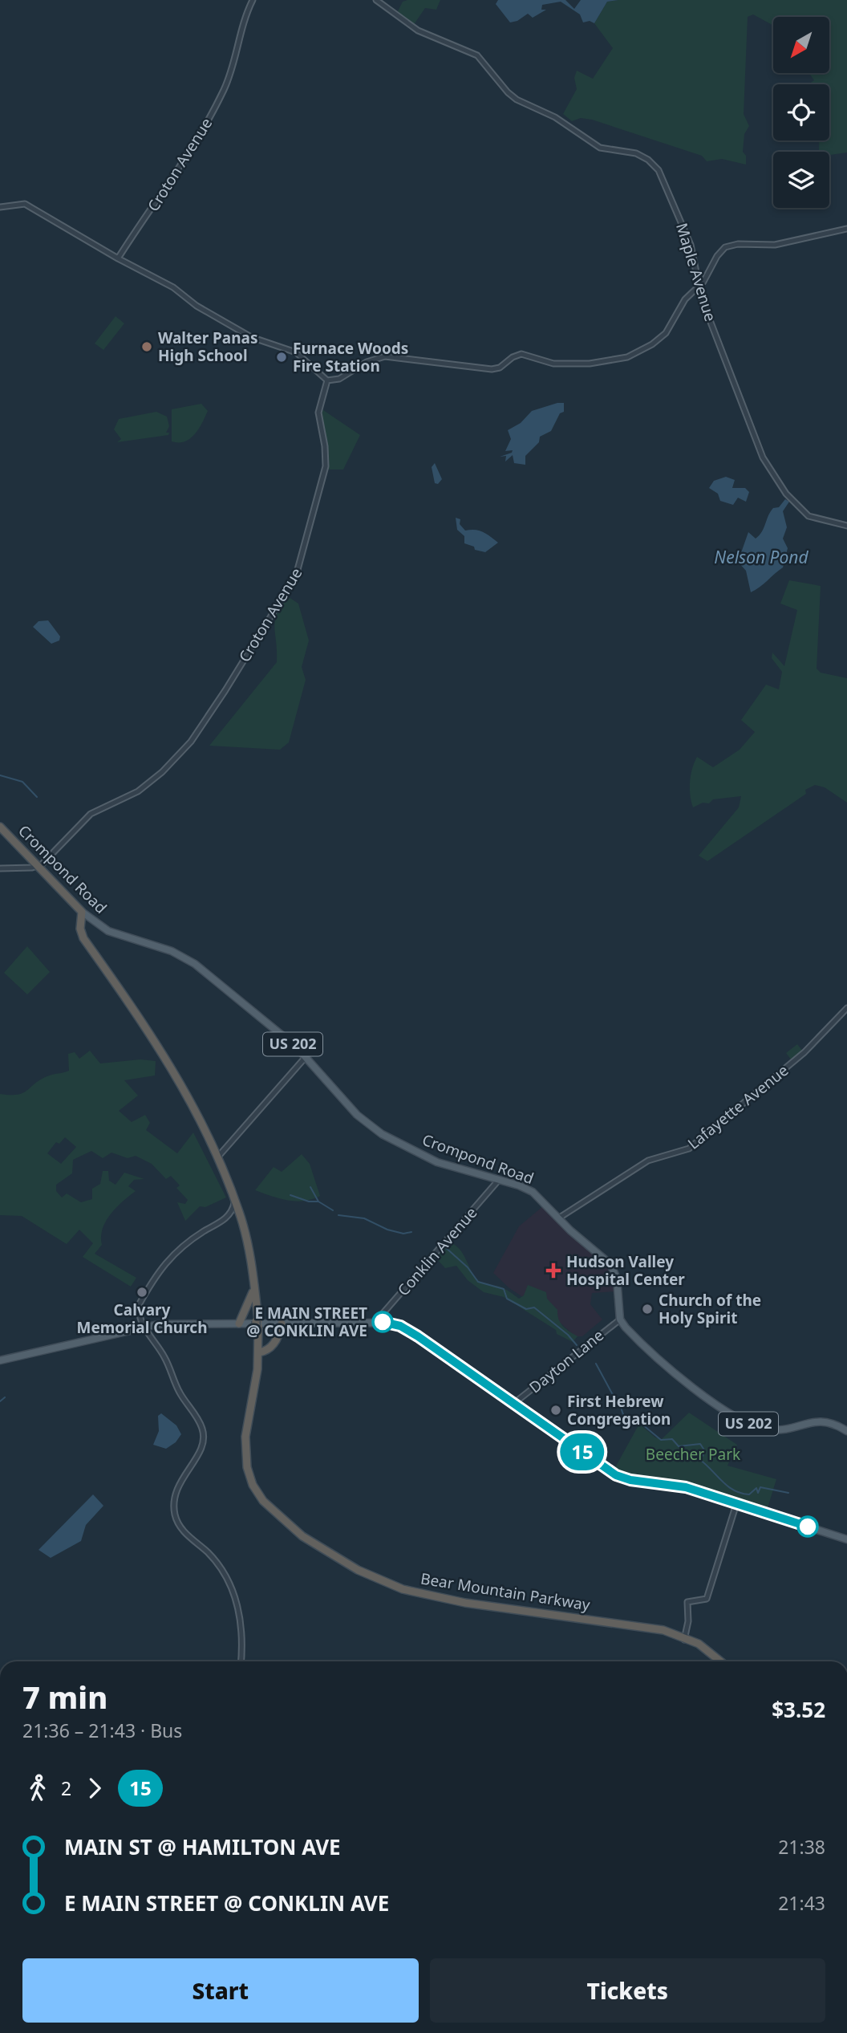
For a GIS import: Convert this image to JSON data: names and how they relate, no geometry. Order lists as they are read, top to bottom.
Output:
{
  "streets": {
    "highway": ["Crompond Road", "US 202", "Bear Mountain Parkway"],
    "street": [
      "Croton Avenue",
      "Maple Avenue",
      "Lafayette Avenue",
      "Conklin Avenue",
      "Dayton Lane"
    ]
  },
  "crossings": [
    ["Croton Avenue", "Crompond Road"],
    ["Crompond Road", "US 202"],
    ["Crompond Road", "Lafayette Avenue"],
    ["Crompond Road", "Conklin Avenue"],
    ["Crompond Road", "Dayton Lane"],
    ["Crompond Road", "Bear Mountain Parkway"],
    ["US 202", "Dayton Lane"]
  ],
  "water": ["Nelson Pond"],
  "parks": ["Beecher Park"],
  "places": {
    "other": [
      "Walter Panas High School",
      "Furnace Woods Fire Station",
      "Calvary Memorial Church",
      "Church of the Holy Spirit",
      "E MAIN STREET @ CONKLIN AVE",
      "First Hebrew Congregation"
    ],
    "health": ["Hudson Valley Hospital Center"]
  },
  "lines": ["bus line 15"],
  "north": "bottom left",
  "page": {
    "on_map": "15",
    "heading": ["7 min", "21:36 – 21:43 · Bus", "$3.52"],
    "legs": ["2", "15"],
    "list": [
      {
        "name": "MAIN ST @ HAMILTON AVE",
        "value": "21:38"
      },
      {
        "name": "E MAIN STREET @ CONKLIN AVE",
        "value": "21:43"
      }
    ],
    "buttons": ["Start", "Tickets"]
  }
}
